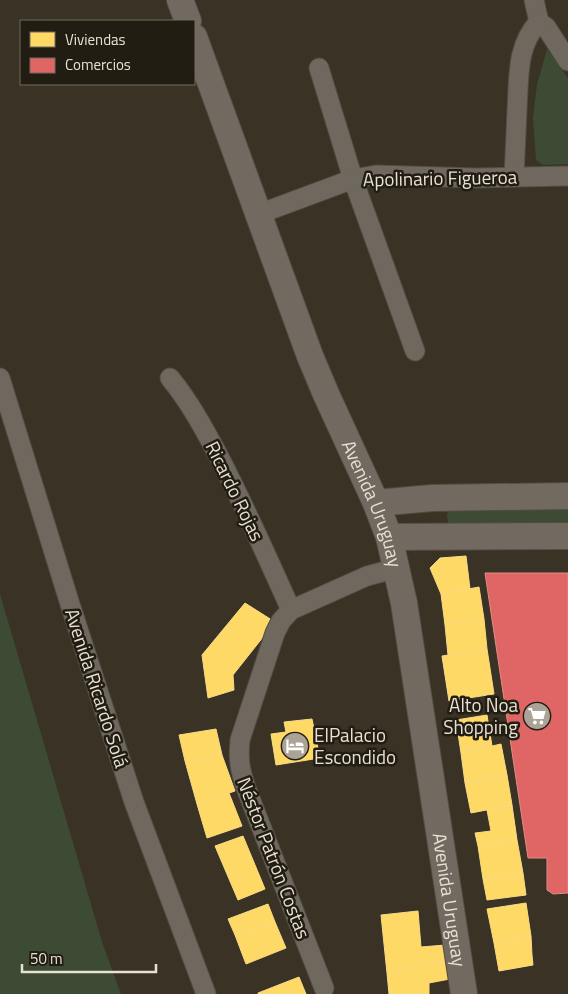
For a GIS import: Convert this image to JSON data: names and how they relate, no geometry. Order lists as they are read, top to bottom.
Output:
{
  "streets": {
    "street": [
      "Apolinario Figueroa",
      "Ricardo Rojas",
      "Avenida Uruguay",
      "Avenida Ricardo Solá",
      "Néstor Patrón Costas"
    ]
  },
  "crossings": [
    ["Apolinario Figueroa", "Avenida Uruguay"],
    ["Ricardo Rojas", "Néstor Patrón Costas"],
    ["Avenida Uruguay", "Néstor Patrón Costas"]
  ],
  "places": {
    "supermarket": ["Alto Noa Shopping"],
    "hotel": ["ElPalacio Escondido"]
  },
  "legend": ["Viviendas", "Comercios"],
  "scale_bar": "50 m"
}
